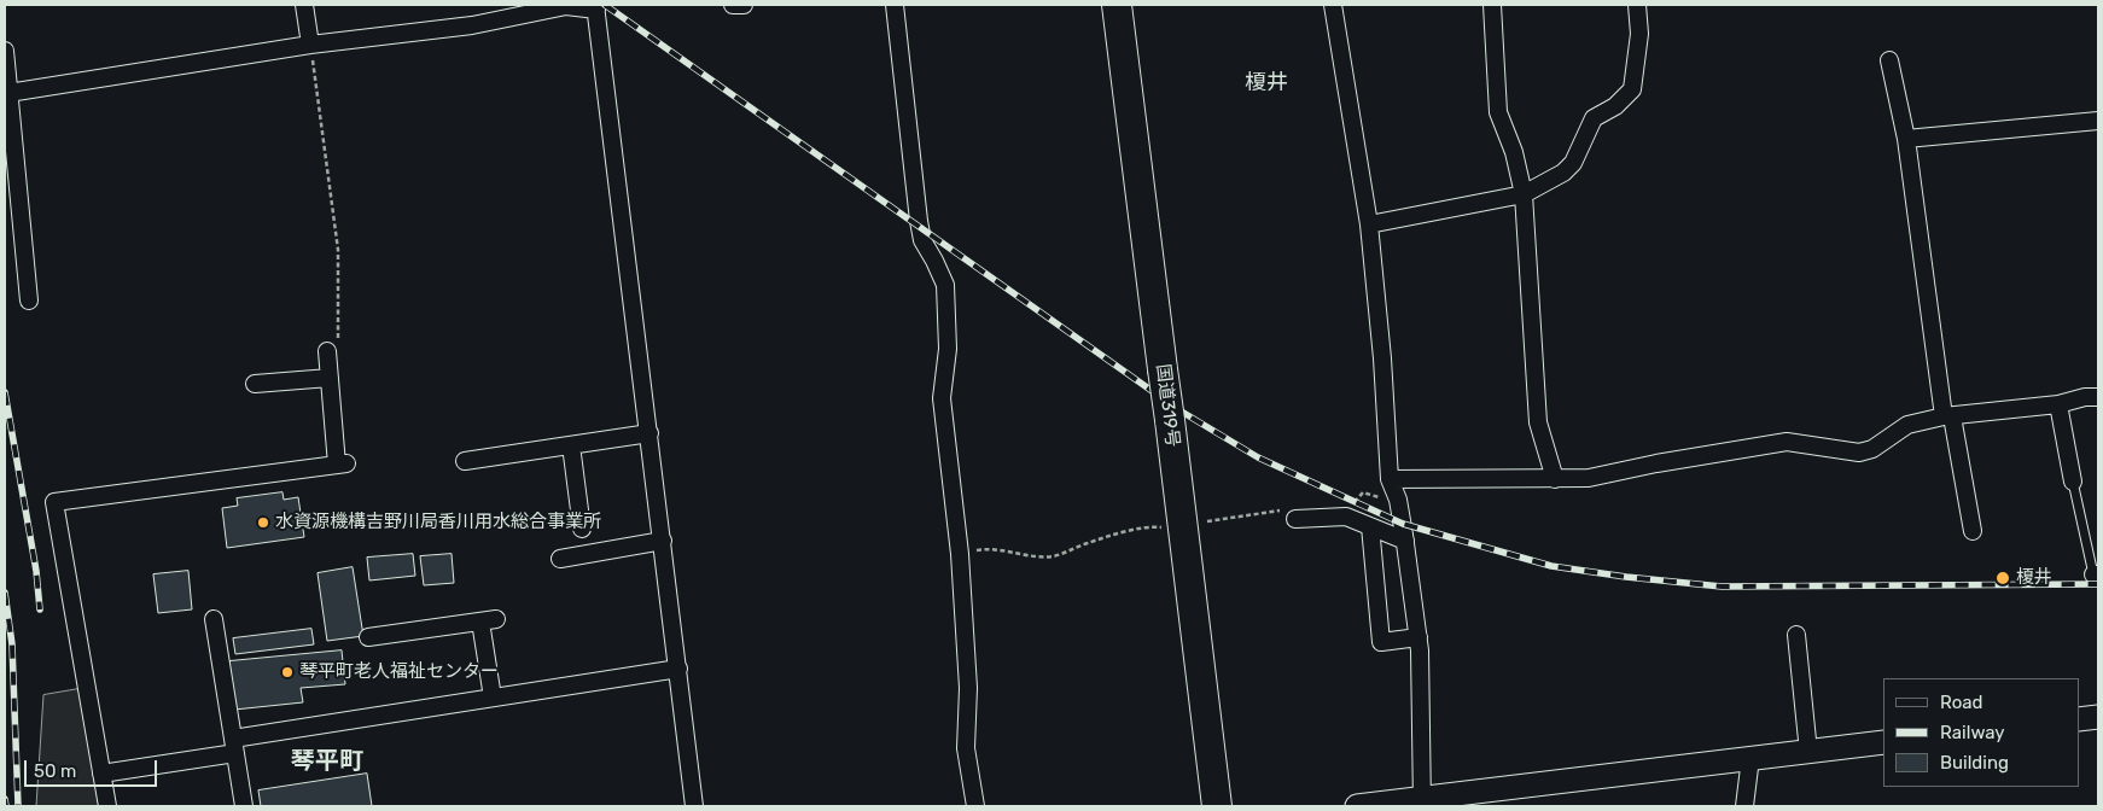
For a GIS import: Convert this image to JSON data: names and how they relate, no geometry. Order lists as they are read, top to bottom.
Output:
{
  "streets": {
    "highway": ["国道319号"]
  },
  "districts": ["榎井", "琴平町"],
  "places": ["水資源機構吉野川局香川用水総合事業所", "榎井", "琴平町老人福祉センター"],
  "legend": ["Road", "Railway", "Building"],
  "scale_bar": "50 m"
}
